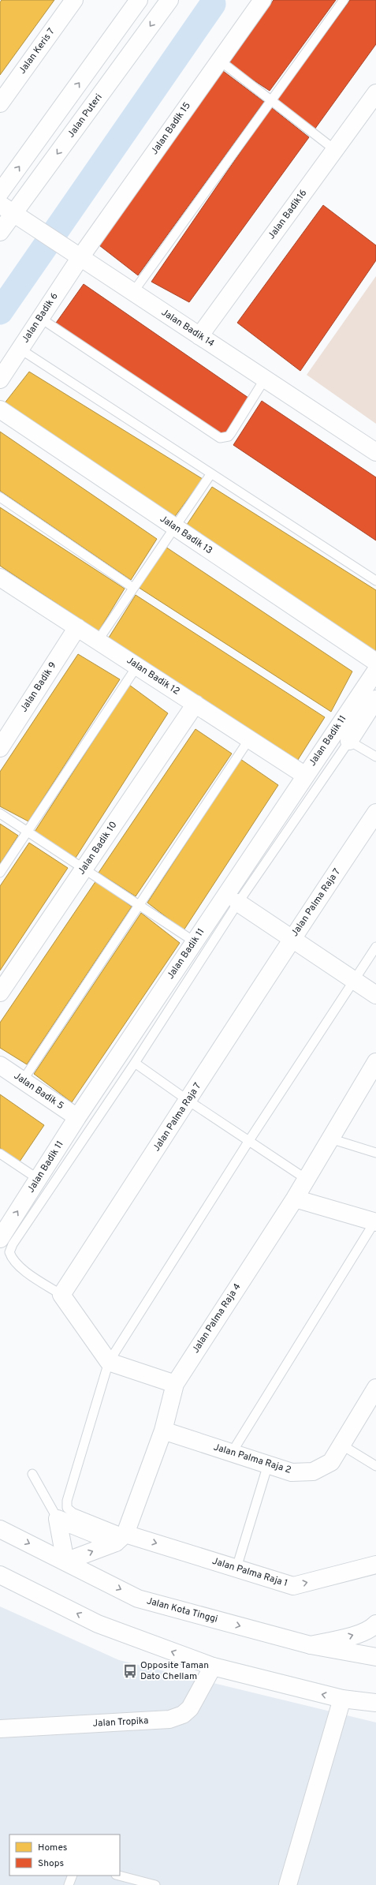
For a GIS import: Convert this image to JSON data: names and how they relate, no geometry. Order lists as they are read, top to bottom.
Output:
{
  "streets": {
    "main road": [
      "Jalan Keris 7",
      "Jalan Puteri",
      "Jalan Badik 15",
      "Jalan Badik16",
      "Jalan Badik 6",
      "Jalan Badik 14",
      "Jalan Badik 13",
      "Jalan Badik 12",
      "Jalan Badik 9",
      "Jalan Badik 11",
      "Jalan Badik 10",
      "Jalan Palma Raja 7",
      "Jalan Badik 5",
      "Jalan Palma Raja 4",
      "Jalan Palma Raja 2",
      "Jalan Palma Raja 1",
      "Jalan Kota Tinggi",
      "Jalan Tropika"
    ]
  },
  "crossings": [
    ["Jalan Puteri", "Jalan Badik 14"],
    ["Jalan Badik 15", "Jalan Badik 6"],
    ["Jalan Badik 15", "Jalan Badik 14"],
    ["Jalan Badik16", "Jalan Badik 14"],
    ["Jalan Badik 6", "Jalan Badik 14"],
    ["Jalan Badik 13", "Jalan Badik 11"],
    ["Jalan Badik 12", "Jalan Badik 9"],
    ["Jalan Badik 12", "Jalan Badik 11"],
    ["Jalan Badik 12", "Jalan Badik 10"],
    ["Jalan Badik 11", "Jalan Badik 5"],
    ["Jalan Palma Raja 4", "Jalan Palma Raja 2"],
    ["Jalan Palma Raja 4", "Jalan Palma Raja 1"]
  ],
  "places": {
    "bus stop": ["Opposite Taman Dato Chellam"]
  },
  "legend": ["Homes", "Shops"]
}
